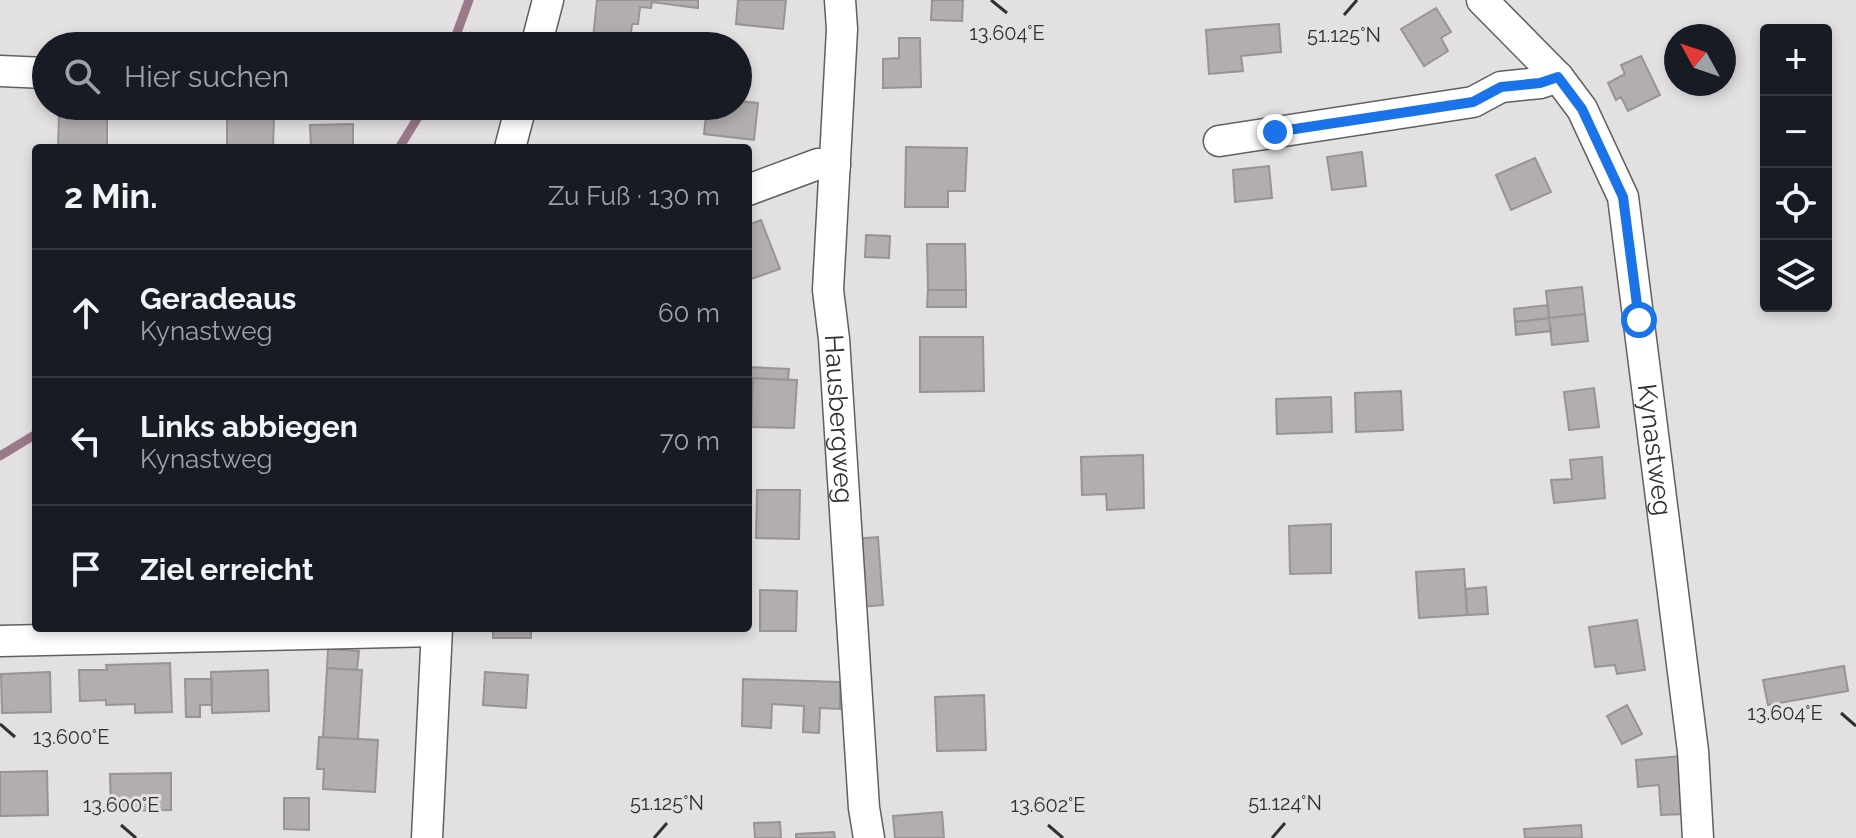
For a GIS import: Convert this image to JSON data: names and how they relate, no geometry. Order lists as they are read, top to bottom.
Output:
{
  "streets": {
    "street": ["Hausbergweg", "Kynastweg"]
  },
  "north": "top left",
  "page": {
    "map_buttons": ["+", "−"],
    "search": "Hier suchen",
    "heading": ["2 Min.", "Zu Fuß · 130 m"],
    "list": [
      ["Geradeaus", "Kynastweg", "60 m"],
      ["Links abbiegen", "Kynastweg", "70 m"],
      "Ziel erreicht"
    ]
  },
  "coordinates": [
    "13.604°E",
    "51.125°N",
    "13.600°E",
    "51.124°N",
    "13.602°E"
  ]
}
